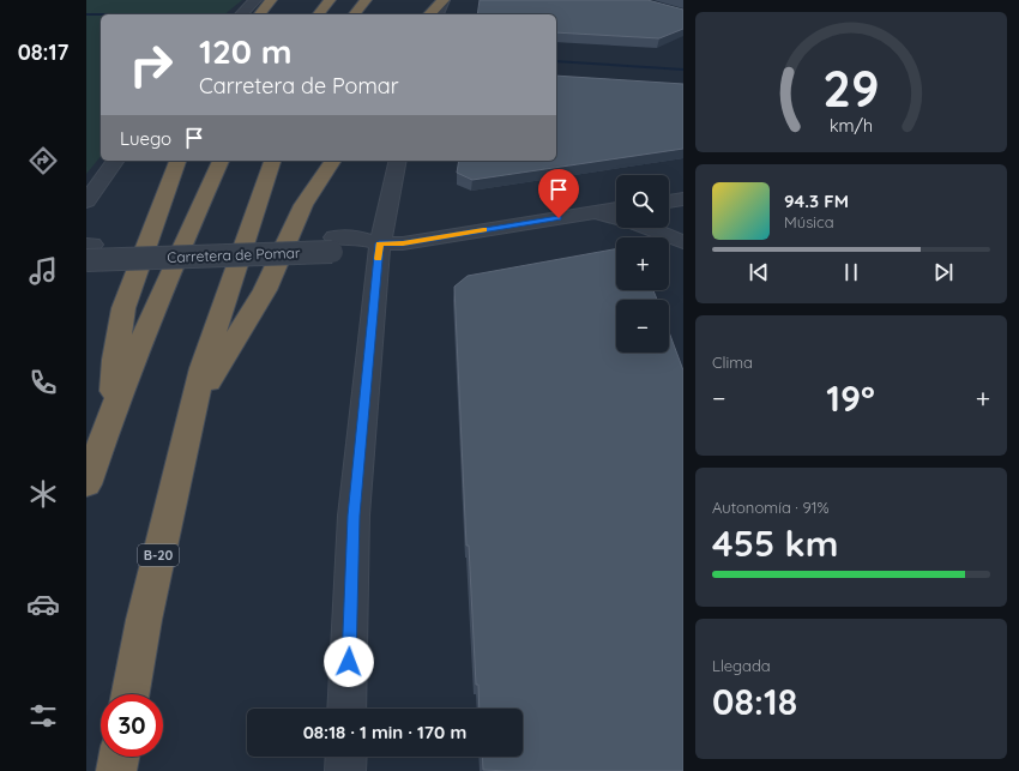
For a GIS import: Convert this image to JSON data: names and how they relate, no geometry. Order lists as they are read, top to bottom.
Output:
{
  "streets": {
    "highway": ["B-20"],
    "street": ["Carretera de Pomar"]
  },
  "page": {
    "tabs": "08:17",
    "turn": ["120 m", "Carretera de Pomar"],
    "then": "Luego",
    "map_buttons": ["+", "−"],
    "song": ["94.3 FM", "Música"],
    "tile": [
      "Clima",
      ["Autonomía · 91%", "455 km"],
      ["Llegada", "08:18"]
    ],
    "heat": ["−", "19°", "+"],
    "limit": "30",
    "trip": "08:18 · 1 min · 170 m",
    "gauge": ["29", "km/h"]
  }
}
